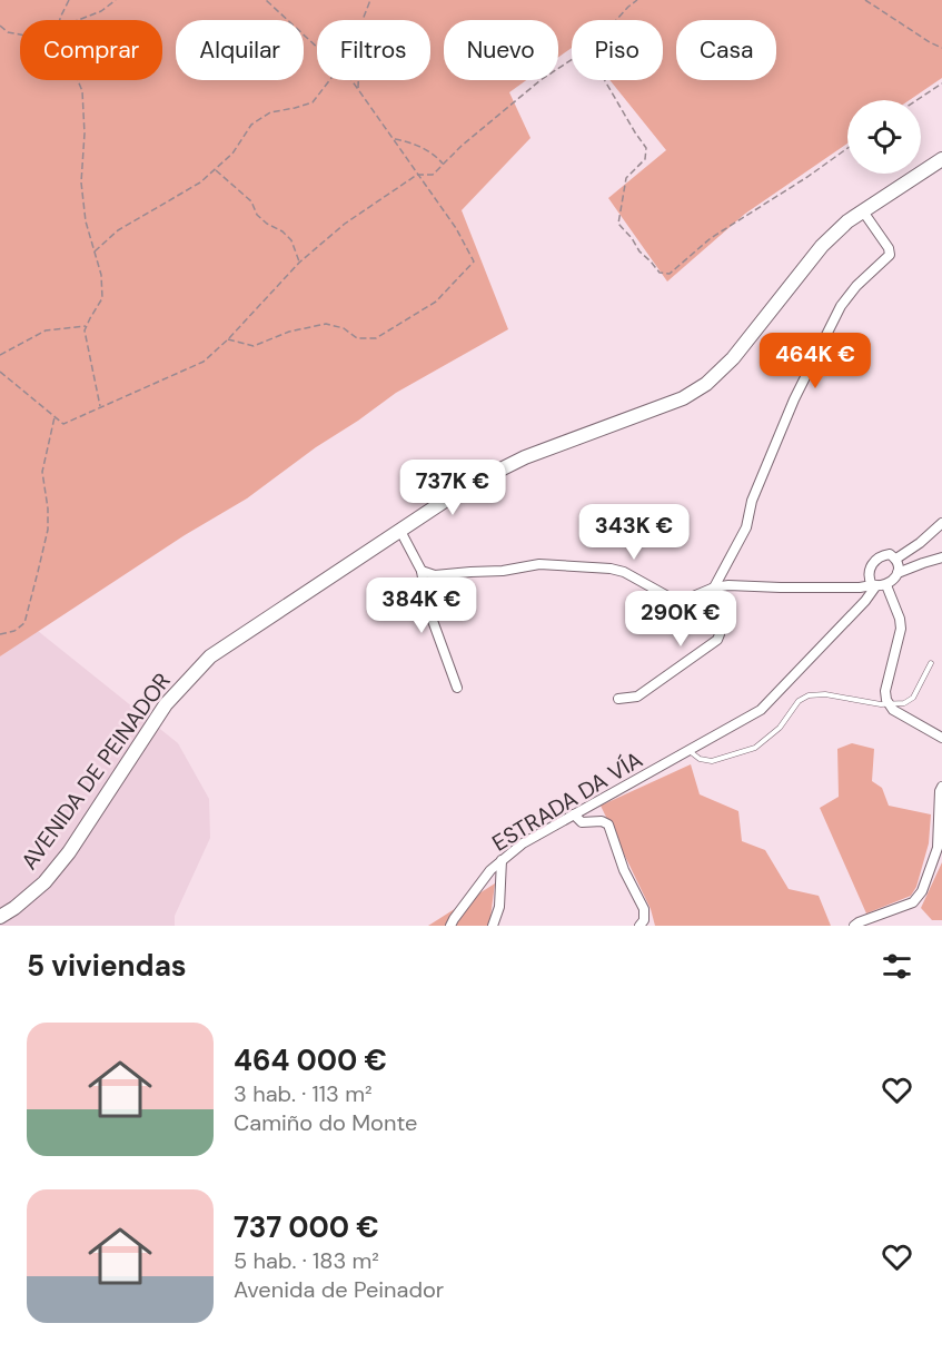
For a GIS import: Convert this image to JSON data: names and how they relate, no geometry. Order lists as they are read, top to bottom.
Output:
{
  "streets": {
    "street": ["AVENIDA DE PEINADOR", "ESTRADA DA VÍA"]
  },
  "page": {
    "chip": [
      "Comprar",
      "Alquilar",
      "Filtros",
      "Nuevo",
      "Piso",
      "Casa"
    ],
    "price": [
      "464K €",
      "737K €",
      "343K €",
      "384K €",
      "290K €"
    ],
    "heading": "5 viviendas",
    "list": [
      {
        "name": "464 000 €",
        "note": "3 hab. · 113 m² · Camiño do Monte"
      },
      {
        "name": "737 000 €",
        "note": "5 hab. · 183 m² · Avenida de Peinador"
      }
    ]
  }
}
